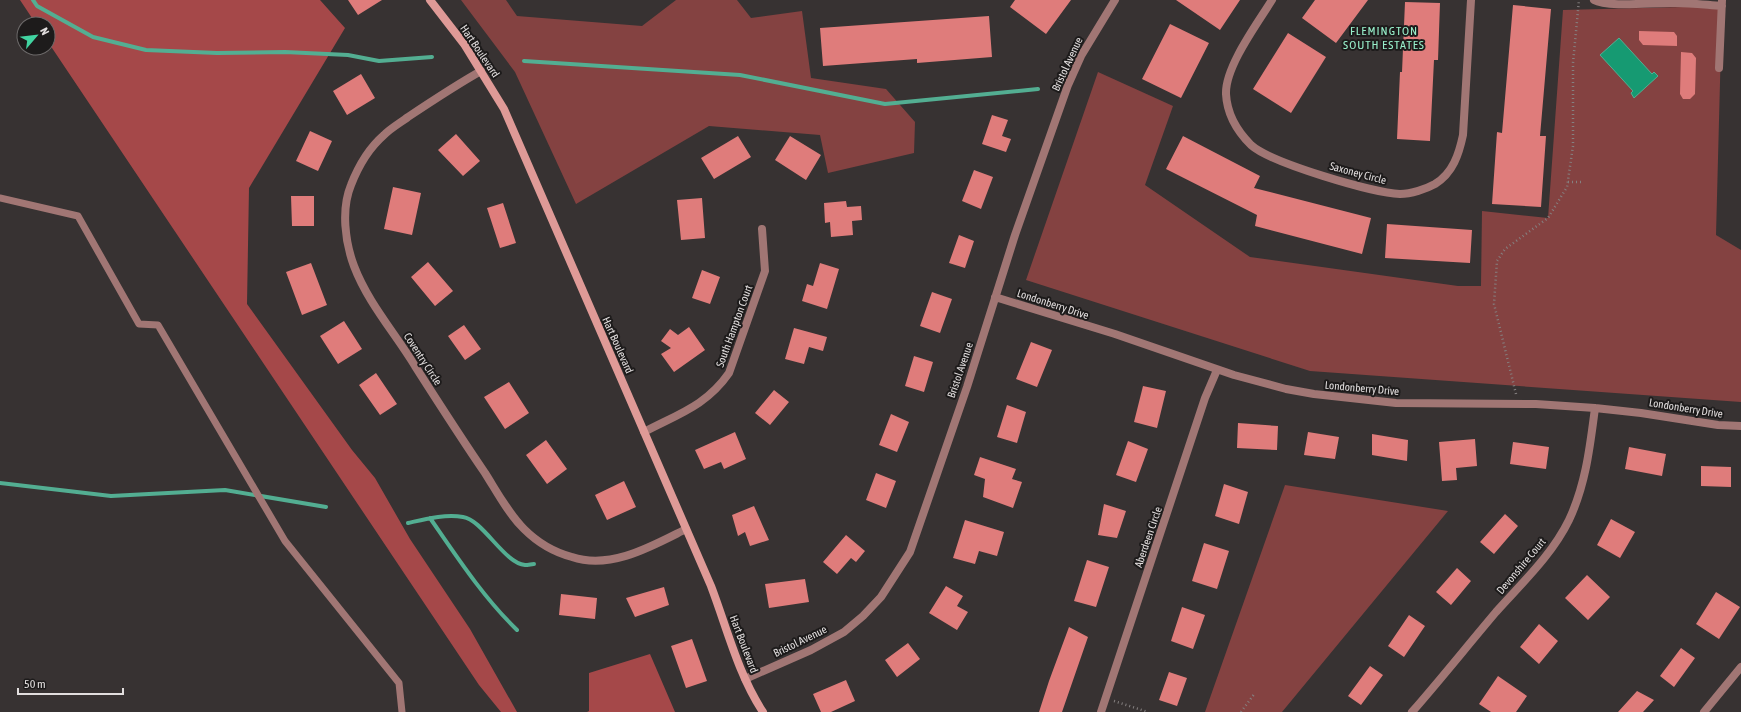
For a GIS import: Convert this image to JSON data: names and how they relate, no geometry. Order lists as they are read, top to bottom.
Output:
{
  "streets": {
    "street": [
      "Hart Boulevard",
      "Bristol Avenue",
      "Saxoney Circle",
      "Londonberry Drive",
      "South Hampton Court",
      "Coventry Circle",
      "Aberdeen Circle",
      "Devonshire Court"
    ]
  },
  "crossings": [
    ["Hart Boulevard", "Bristol Avenue"],
    ["Hart Boulevard", "South Hampton Court"],
    ["Hart Boulevard", "Coventry Circle"],
    ["Bristol Avenue", "Londonberry Drive"],
    ["Londonberry Drive", "Aberdeen Circle"],
    ["Londonberry Drive", "Devonshire Court"]
  ],
  "districts": ["FLEMINGTON SOUTH ESTATES"],
  "scale_bar": "50 m",
  "north": "top right"
}
